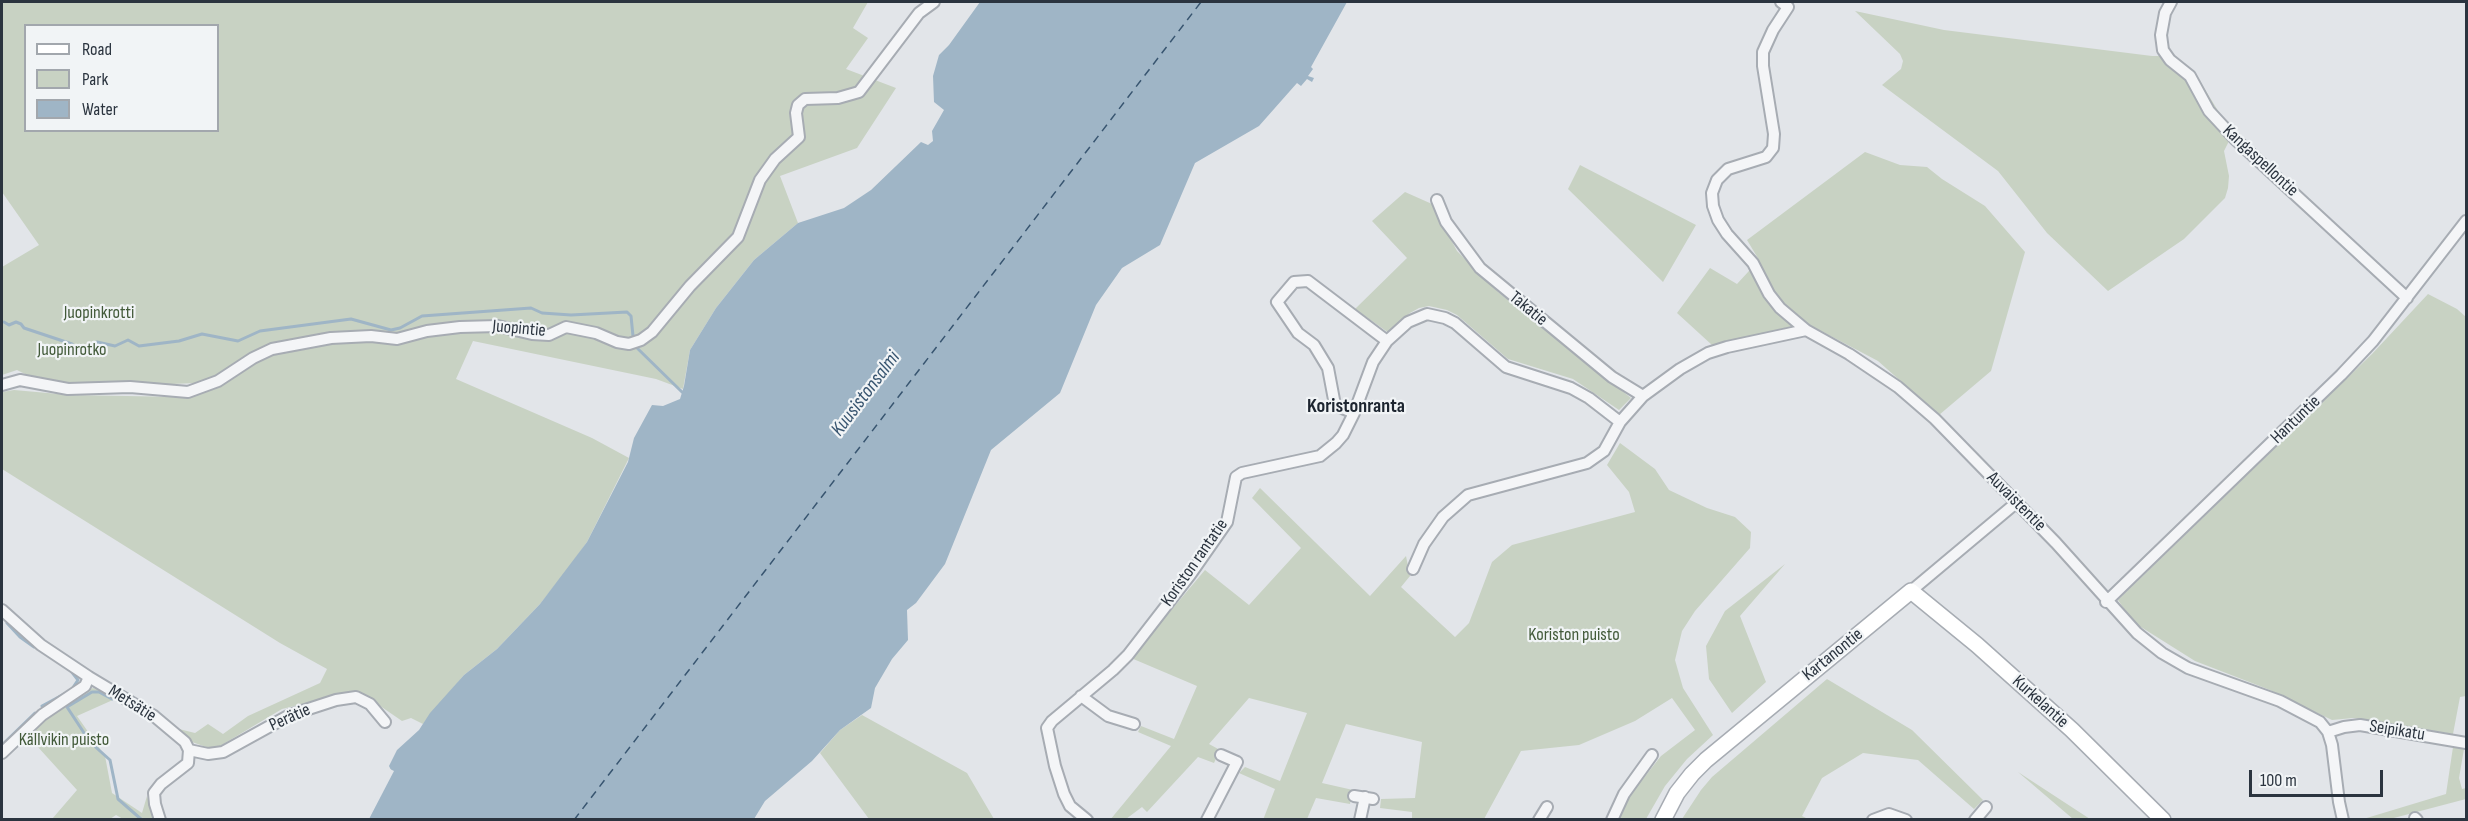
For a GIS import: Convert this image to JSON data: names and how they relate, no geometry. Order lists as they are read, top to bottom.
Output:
{
  "streets": {
    "street": [
      "Kangaspellontie",
      "Takatie",
      "Juopintie",
      "Hantuntie",
      "Auvaistentie",
      "Koriston rantatie",
      "Kartanontie",
      "Kurkelantie",
      "Metsätie",
      "Perätie",
      "Seipikatu"
    ]
  },
  "crossings": [
    ["Kangaspellontie", "Hantuntie"],
    ["Hantuntie", "Auvaistentie"],
    ["Auvaistentie", "Kartanontie"],
    ["Auvaistentie", "Seipikatu"],
    ["Kartanontie", "Kurkelantie"],
    ["Metsätie", "Perätie"]
  ],
  "districts": ["Koristonranta"],
  "water": ["Kuusistonsalmi"],
  "parks": [
    "Juopinkrotti",
    "Juopinrotko",
    "Koriston puisto",
    "Källvikin puisto"
  ],
  "legend": ["Road", "Park", "Water"],
  "scale_bar": "100 m"
}
